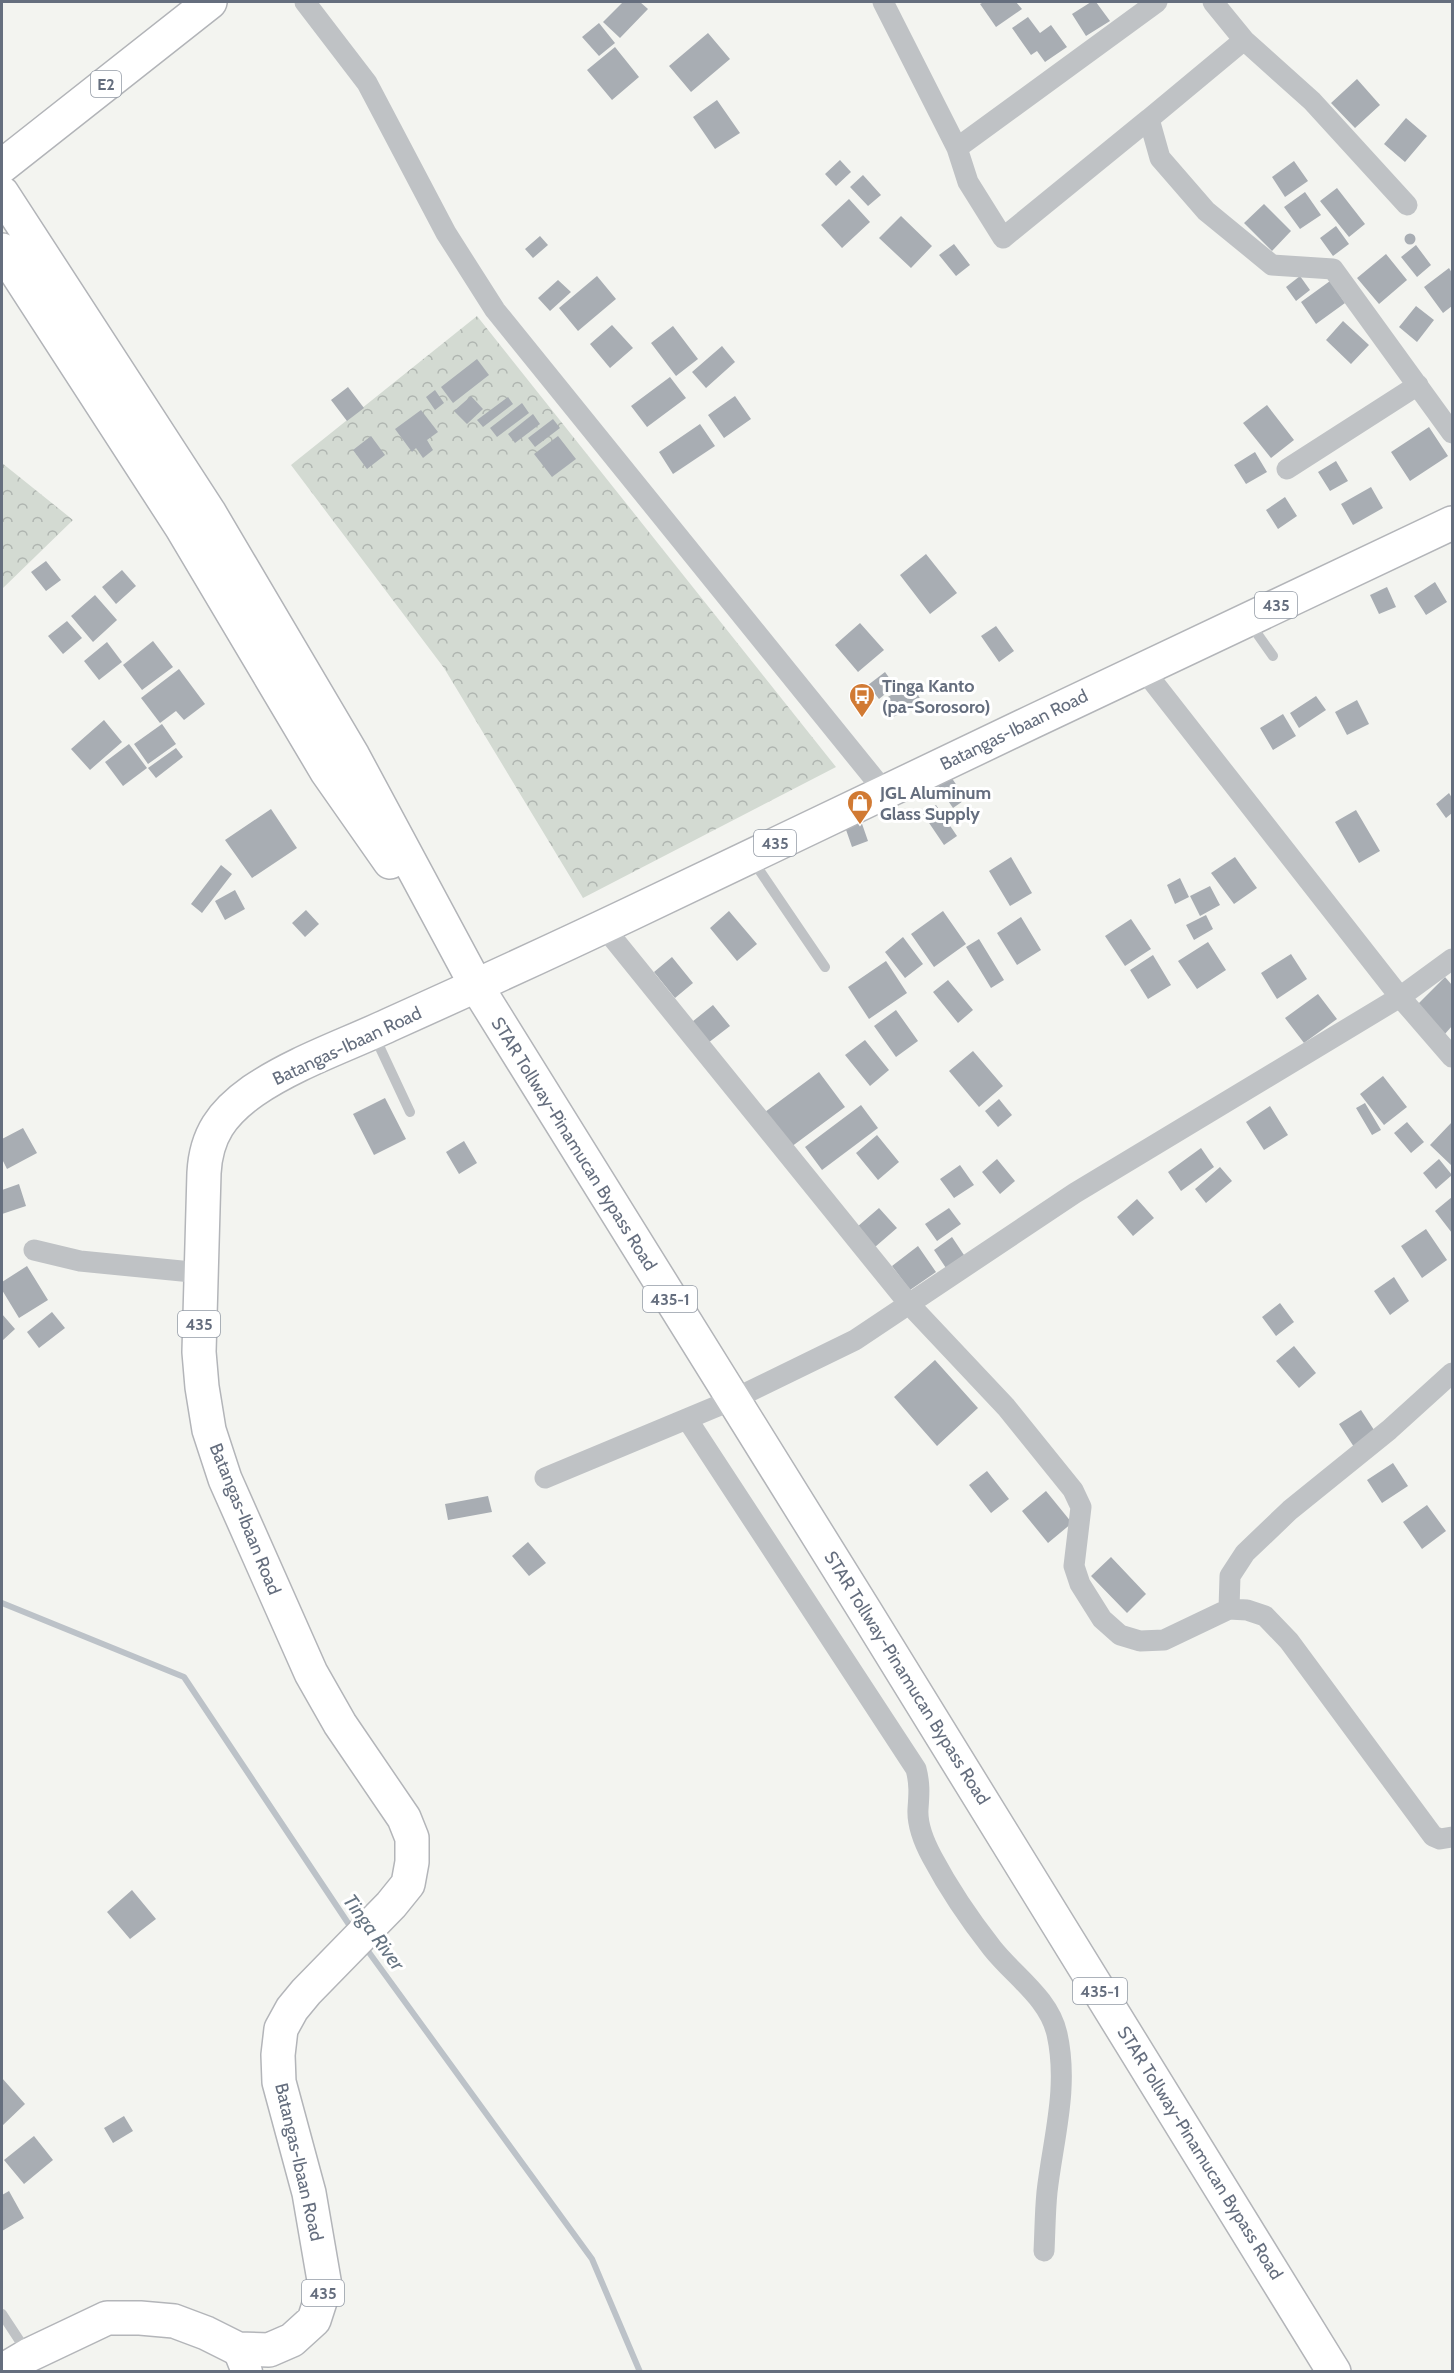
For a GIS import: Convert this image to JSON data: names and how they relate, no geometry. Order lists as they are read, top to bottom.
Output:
{
  "streets": {
    "main road": [
      "E2",
      "435",
      "Batangas-Ibaan Road",
      "STAR Tollway-Pinamucan Bypass Road",
      "435-1"
    ]
  },
  "crossings": [
    ["Batangas-Ibaan Road", "STAR Tollway-Pinamucan Bypass Road"]
  ],
  "water": ["Tinga River"],
  "places": {
    "bus stop": ["Tinga Kanto (pa-Sorosoro)"],
    "shop": ["JGL Aluminum Glass Supply"]
  }
}
